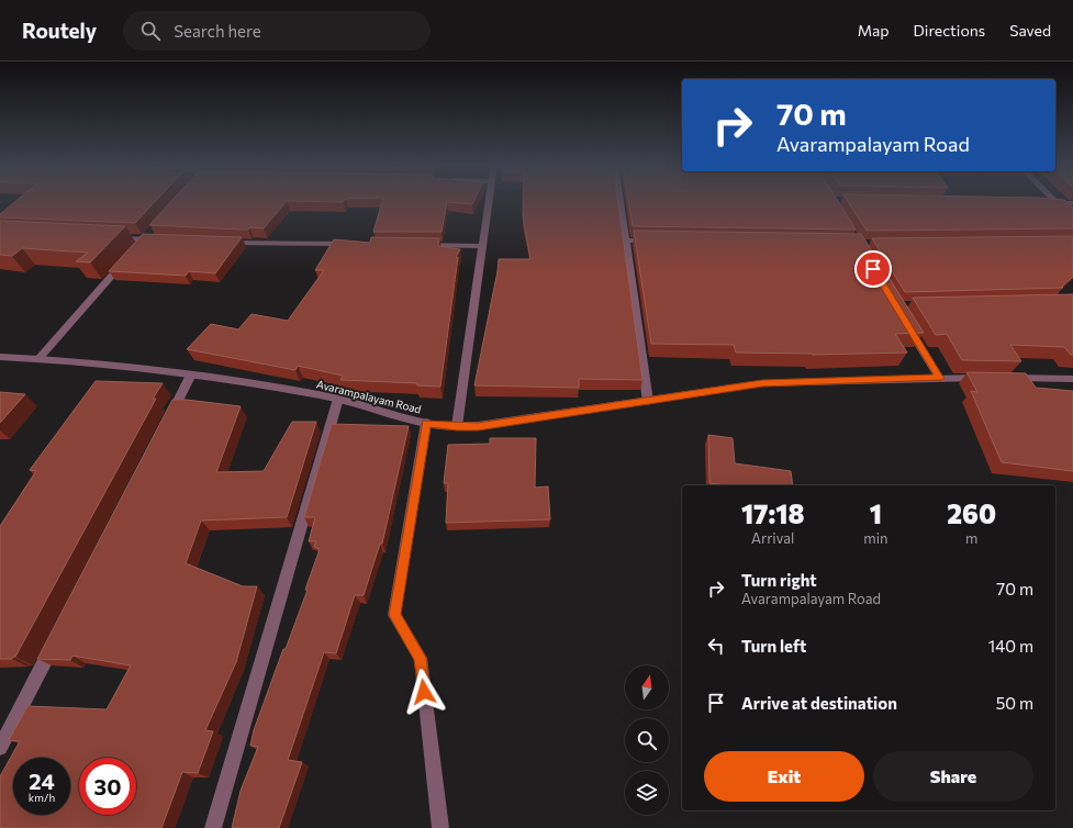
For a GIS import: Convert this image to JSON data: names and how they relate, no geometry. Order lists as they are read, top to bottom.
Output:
{
  "streets": {
    "street": ["Avarampalayam Road"]
  },
  "north": "top",
  "page": {
    "header": "Routely",
    "search": "Search here",
    "nav": ["Map", "Directions", "Saved"],
    "turn": ["70 m", "Avarampalayam Road"],
    "eta": [
      "17:18",
      "Arrival",
      "1",
      "min",
      "260",
      "m"
    ],
    "list": [
      {
        "name": "Turn right",
        "note": "Avarampalayam Road",
        "value": "70 m"
      },
      {
        "name": "Turn left",
        "value": "140 m"
      },
      {
        "name": "Arrive at destination",
        "value": "50 m"
      }
    ],
    "buttons": ["Exit", "Share"],
    "speed": "24 km/h",
    "limit": "30"
  }
}
